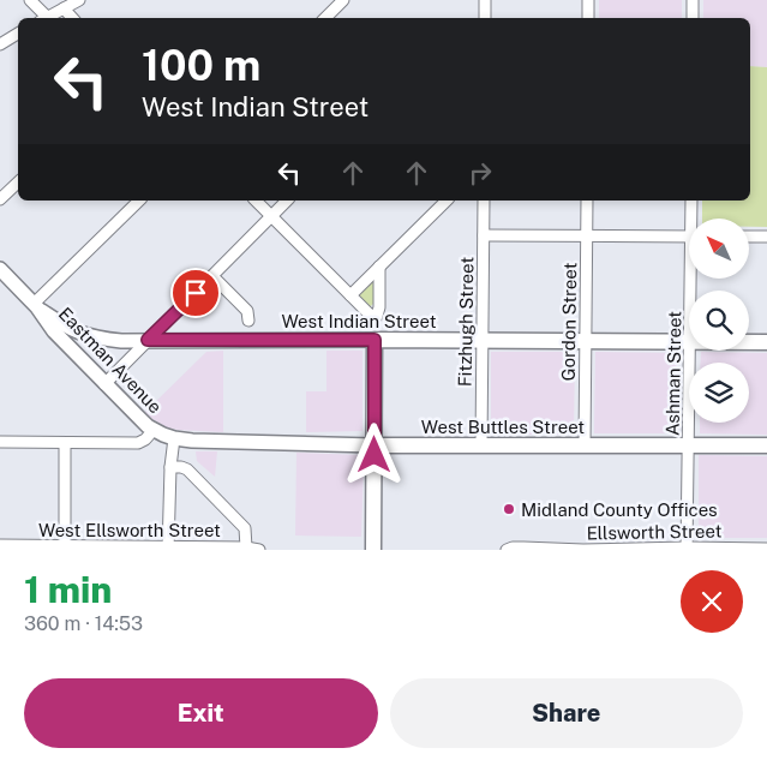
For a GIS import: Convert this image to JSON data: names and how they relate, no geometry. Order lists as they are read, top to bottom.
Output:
{
  "streets": {
    "highway": ["West Indian Street", "West Buttles Street"],
    "main road": ["Eastman Avenue"],
    "street": [
      "Fitzhugh Street",
      "Gordon Street",
      "Ashman Street",
      "West Ellsworth Street",
      "Ellsworth Street"
    ]
  },
  "crossings": [
    ["West Indian Street", "Fitzhugh Street"],
    ["West Indian Street", "Gordon Street"],
    ["West Indian Street", "Eastman Avenue"],
    ["Fitzhugh Street", "West Buttles Street"],
    ["Gordon Street", "West Buttles Street"],
    ["Eastman Avenue", "West Buttles Street"],
    ["Ashman Street", "West Buttles Street"],
    ["Ashman Street", "Ellsworth Street"]
  ],
  "places": ["Midland County Offices"],
  "north": "top left",
  "page": {
    "turn": ["100 m", "West Indian Street"],
    "heading": ["1 min", "360 m · 14:53"],
    "buttons": ["Exit", "Share"]
  }
}
